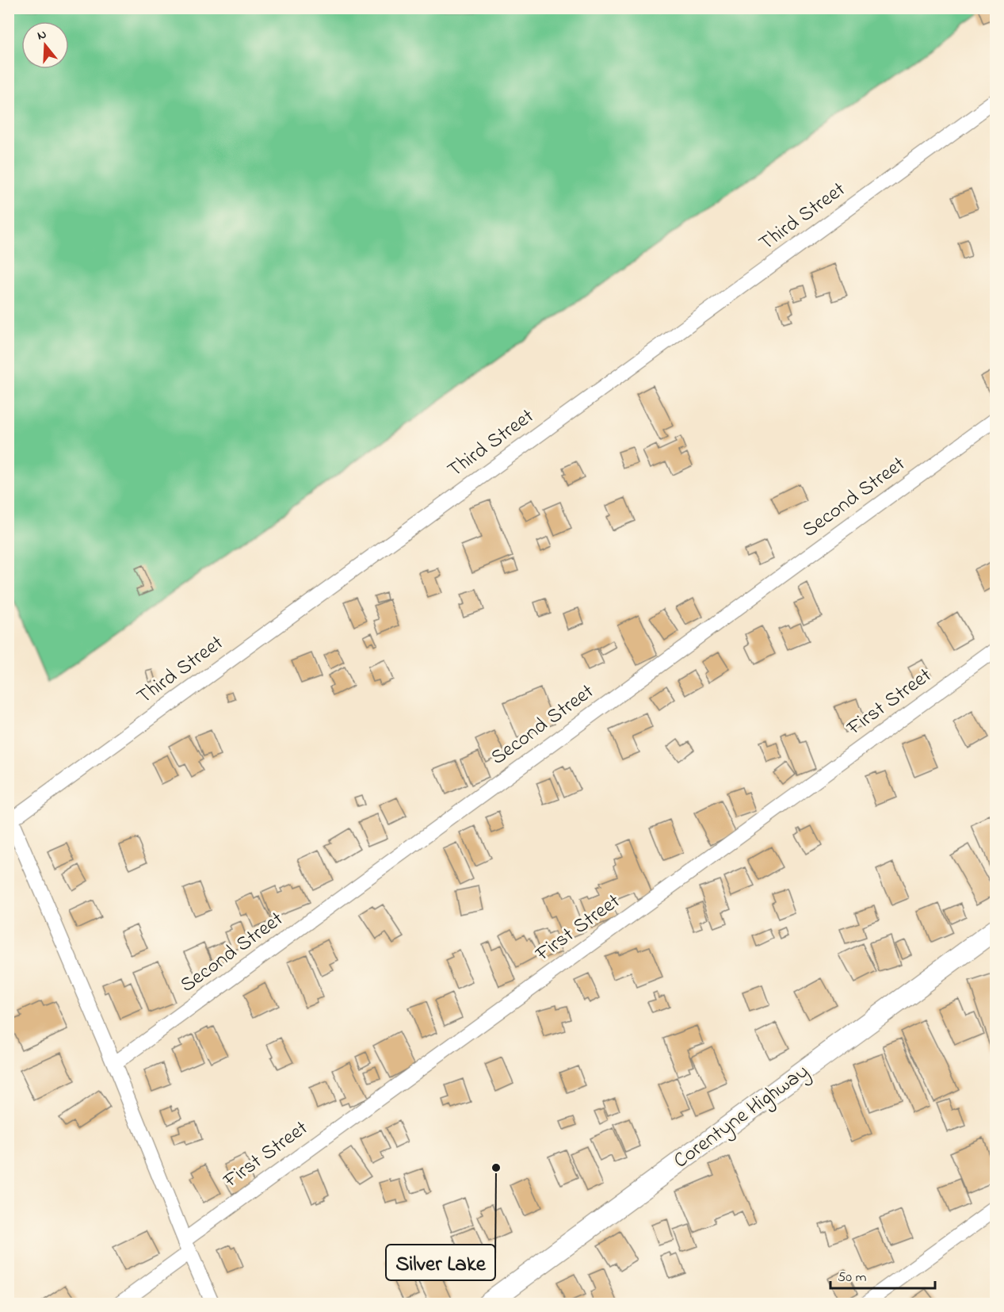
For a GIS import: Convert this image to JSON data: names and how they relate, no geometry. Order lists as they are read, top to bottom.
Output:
{
  "streets": {
    "main road": ["Corentyne Highway"],
    "street": ["Third Street", "Second Street", "First Street"]
  },
  "places": ["Silver Lake"],
  "scale_bar": "50 m",
  "north": "top"
}
